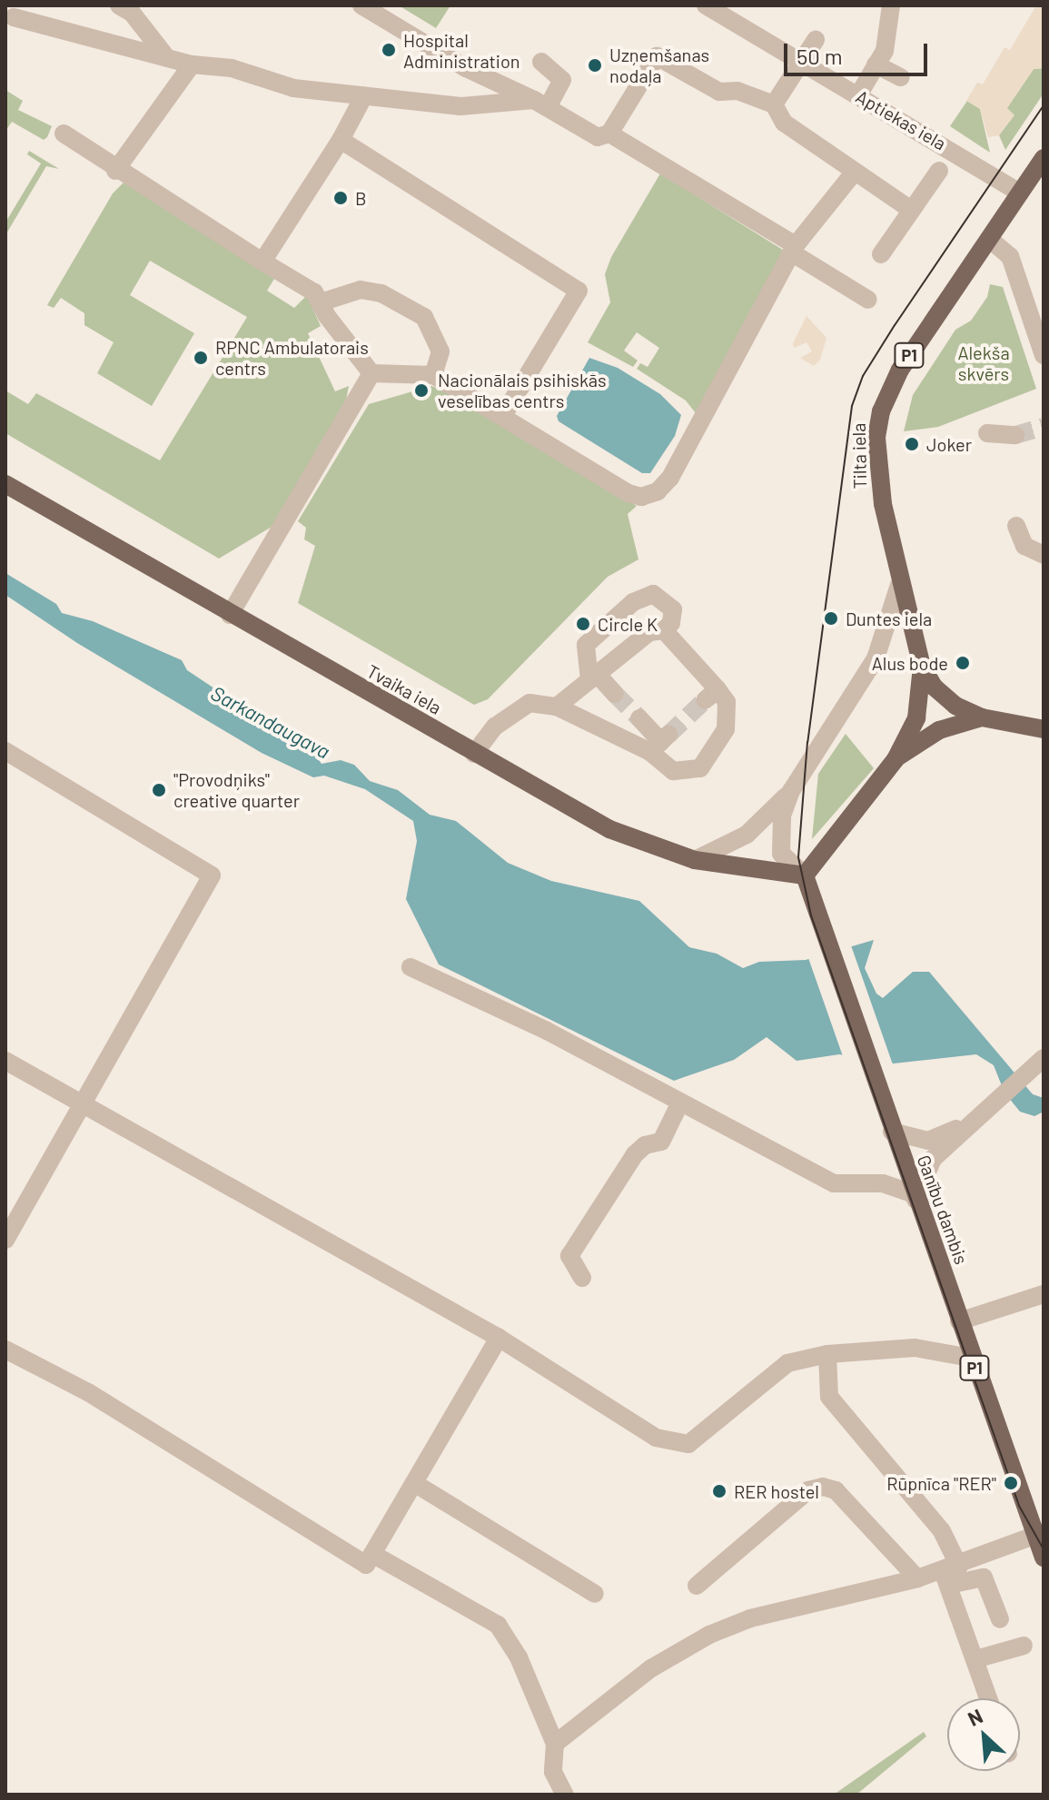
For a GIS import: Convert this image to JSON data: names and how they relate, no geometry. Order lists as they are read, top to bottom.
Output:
{
  "streets": {
    "main road": [
      "P1",
      "Tilta iela",
      "Tvaika iela",
      "Ganību dambis"
    ],
    "street": ["Aptiekas iela"]
  },
  "crossings": [
    ["Aptiekas iela", "Tilta iela"],
    ["P1", "Tilta iela"],
    ["P1", "Tvaika iela"],
    ["P1", "Ganību dambis"],
    ["Tilta iela", "Ganību dambis"],
    ["Tvaika iela", "Ganību dambis"]
  ],
  "water": ["Sarkandaugava"],
  "parks": ["Alekša skvērs"],
  "places": [
    "Hospital Administration",
    "Uzņemšanas nodaļa",
    "B",
    "RPNC Ambulatorais centrs",
    "Nacionālais psihiskās veselības centrs",
    "Joker",
    "Duntes iela",
    "Circle K",
    "Alus bode",
    "\"Provodņiks\" creative quarter",
    "Rūpnīca \"RER\"",
    "RER hostel"
  ],
  "scale_bar": "50 m",
  "north": "top left"
}
